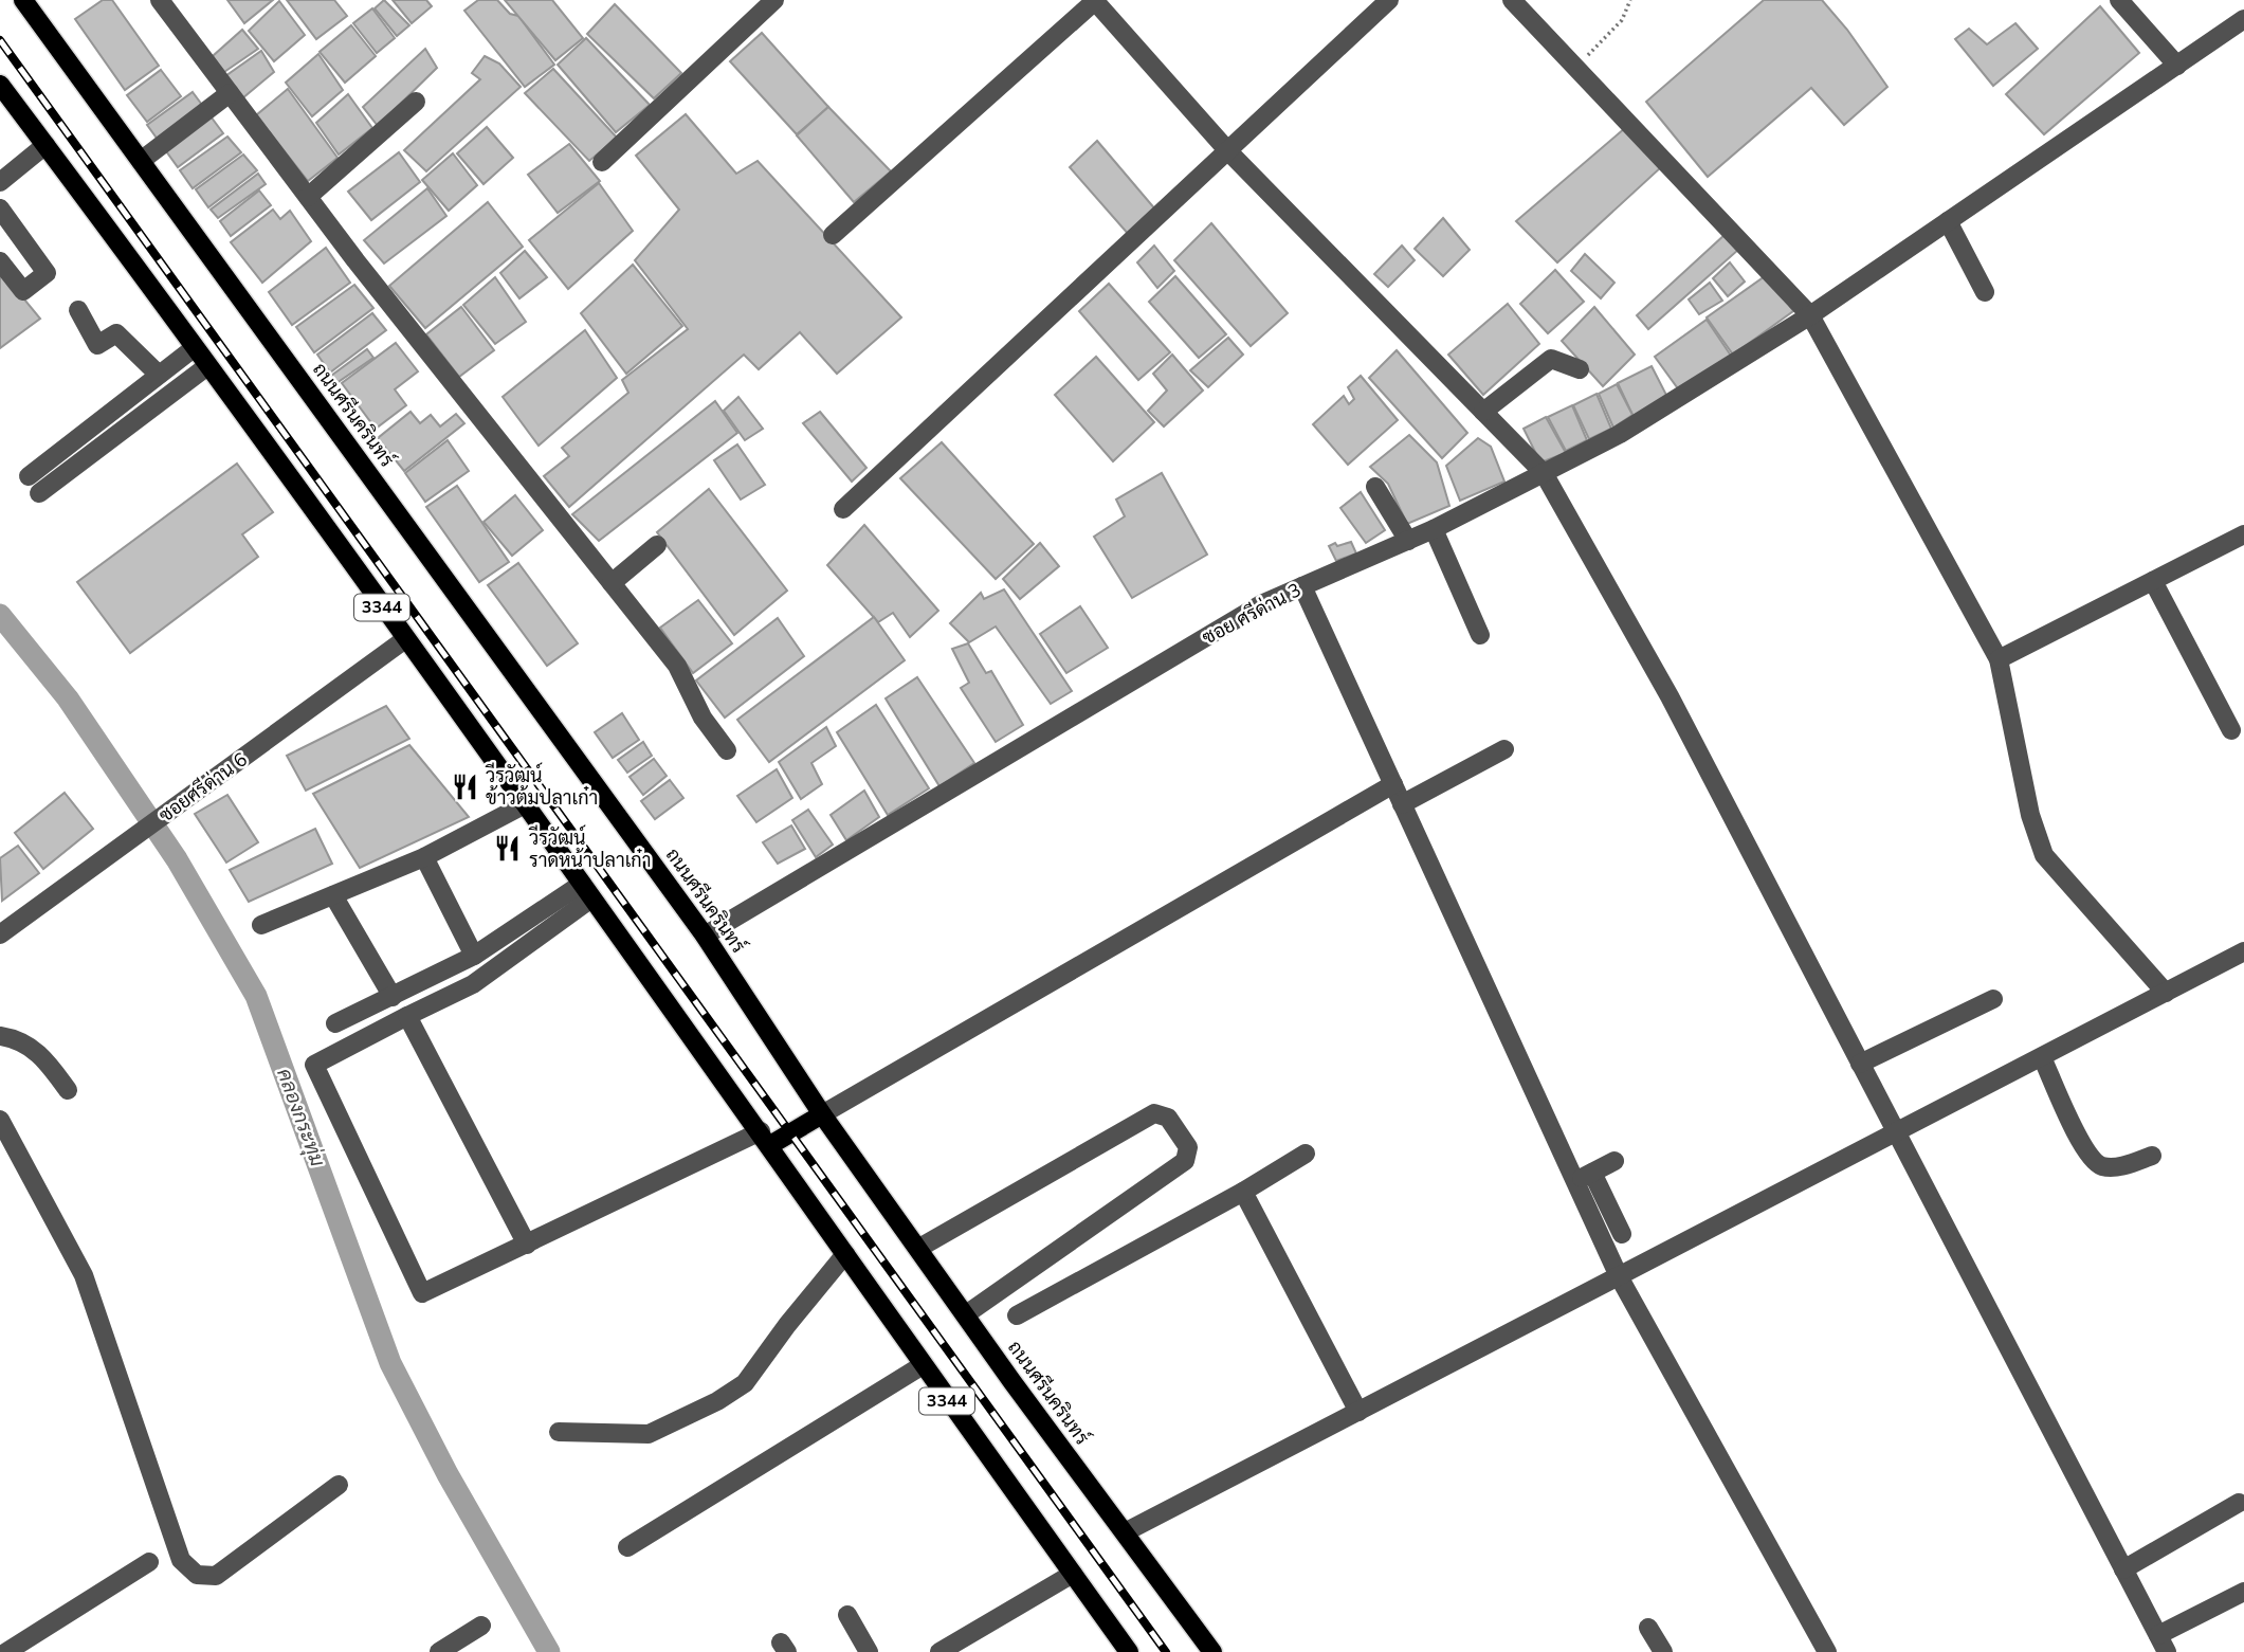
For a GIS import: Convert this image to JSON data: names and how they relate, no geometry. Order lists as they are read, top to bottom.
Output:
{
  "streets": {
    "main road": ["ถนนศรีนครินทร์", "3344"],
    "street": ["ซอย ศรีด่าน 3", "ซอยศรีด่าน 6"]
  },
  "crossings": [
    ["ถนนศรีนครินทร์", "ซอย ศรีด่าน 3"],
    ["3344", "ซอยศรีด่าน 6"]
  ],
  "water": ["คลองกระทุ่ม"],
  "places": {
    "restaurant": ["วีรวัฒน์ ข้าวต้มปลาเก๋า", "วีรวัฒน์ ราดหน้าปลาเก๋า"]
  }
}
